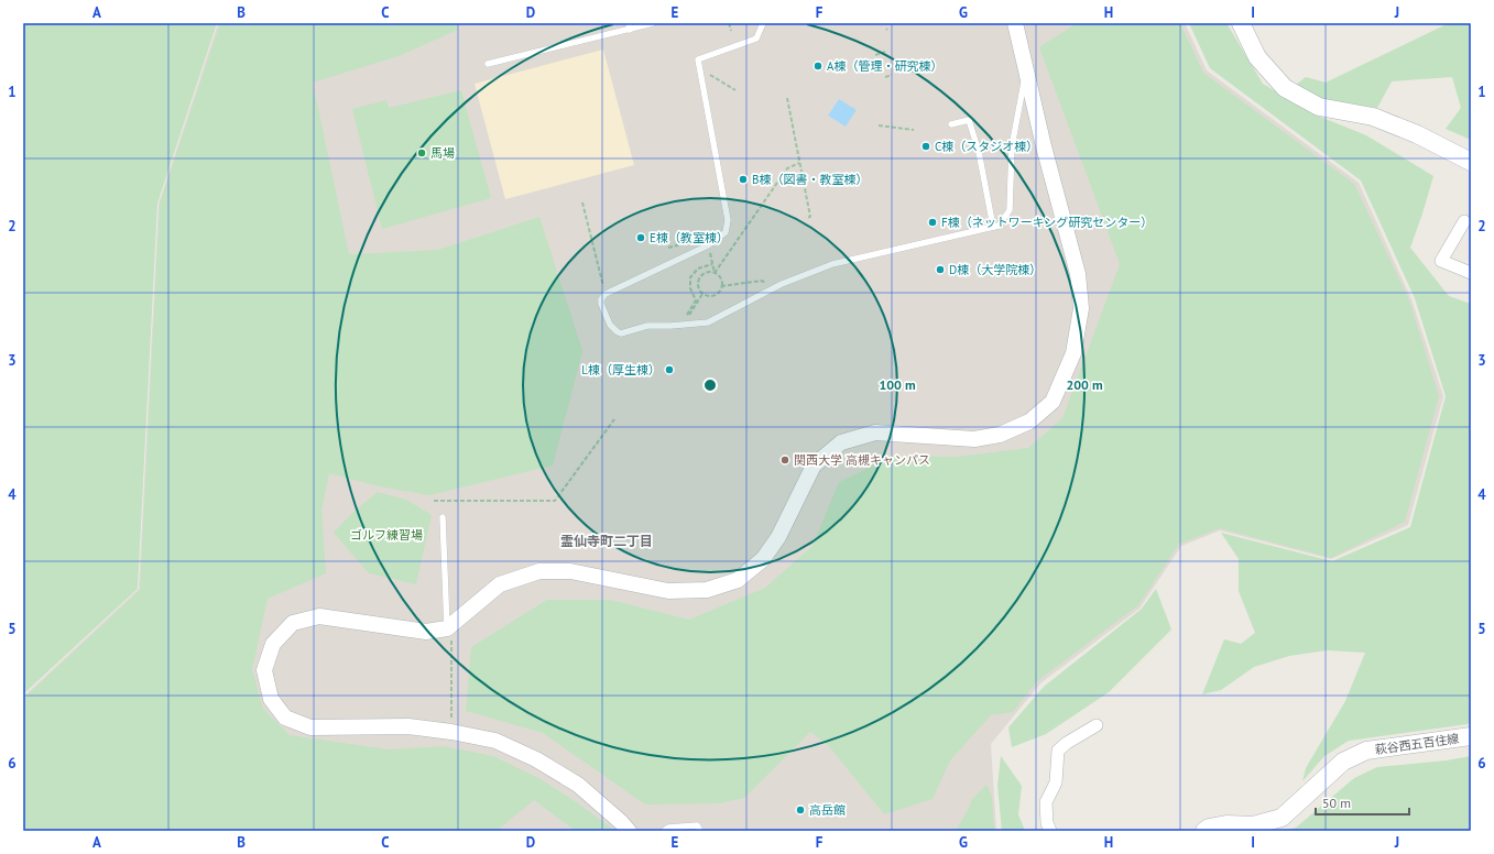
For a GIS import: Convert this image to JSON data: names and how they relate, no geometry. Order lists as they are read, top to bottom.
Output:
{
  "streets": {
    "main road": ["萩谷西五百住線"]
  },
  "districts": ["霊仙寺町二丁目"],
  "parks": ["ゴルフ練習場"],
  "places": [
    "A棟（管理・研究棟）",
    "C棟（スタジオ棟）",
    "馬場",
    "B棟（図書・教室棟）",
    "F棟（ネットワーキング研究センター）",
    "E棟（教室棟）",
    "D棟（大学院棟）",
    "L棟（厚生棟）",
    "関西大学 高槻キャンパス",
    "高岳館"
  ],
  "scale_bar": "50 m",
  "grid": {
    "columns": [
      "A",
      "B",
      "C",
      "D",
      "E",
      "F",
      "G",
      "H",
      "I",
      "J"
    ],
    "rows": [
      "1",
      "2",
      "3",
      "4",
      "5",
      "6"
    ]
  },
  "rings": ["100 m", "200 m"]
}
